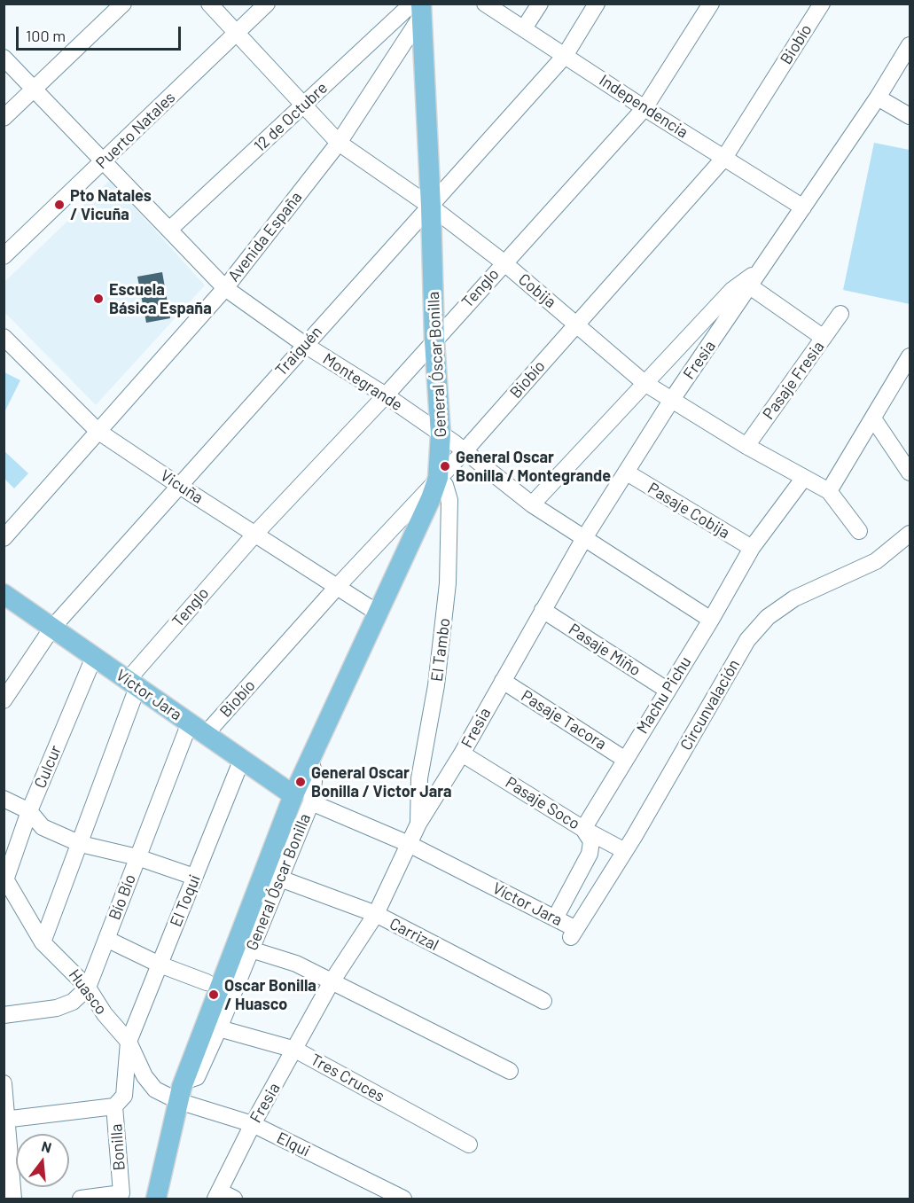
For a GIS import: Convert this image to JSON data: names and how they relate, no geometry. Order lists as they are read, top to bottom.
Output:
{
  "streets": {
    "main road": ["General Óscar Bonilla", "Víctor Jara"],
    "street": [
      "Biobío",
      "Independencia",
      "12 de Octubre",
      "Puerto Natales",
      "Avenida España",
      "Tenglo",
      "Cobija",
      "Traiguén",
      "Fresia",
      "Pasaje Fresia",
      "Montegrande",
      "Vicuña",
      "Pasaje Cobija",
      "El Tambo",
      "Pasaje Miño",
      "Machu Pichu",
      "Circunvalación",
      "Pasaje Tacora",
      "Culcur",
      "Pasaje Soco",
      "Bío Bío",
      "El Toqui",
      "Carrizal",
      "Huasco",
      "Tres Cruces",
      "Elqui",
      "Bonilla"
    ]
  },
  "crossings": [
    ["Biobío", "Independencia"],
    ["Biobío", "Cobija"],
    ["Biobío", "General Óscar Bonilla"],
    ["Biobío", "Montegrande"],
    ["Biobío", "Vicuña"],
    ["Biobío", "El Tambo"],
    ["Biobío", "Víctor Jara"],
    ["Biobío", "Bío Bío"],
    ["Independencia", "Tenglo"],
    ["Independencia", "Traiguén"],
    ["Independencia", "Fresia"],
    ["12 de Octubre", "Avenida España"],
    ["12 de Octubre", "Cobija"],
    ["12 de Octubre", "General Óscar Bonilla"],
    ["12 de Octubre", "Montegrande"],
    ["Puerto Natales", "Cobija"],
    ["Puerto Natales", "Montegrande"],
    ["Avenida España", "Cobija"],
    ["Avenida España", "General Óscar Bonilla"],
    ["Avenida España", "Montegrande"],
    ["Avenida España", "Vicuña"],
    ["Tenglo", "Cobija"],
    ["Tenglo", "General Óscar Bonilla"],
    ["Tenglo", "Montegrande"],
    ["Tenglo", "Vicuña"],
    ["Tenglo", "Víctor Jara"],
    ["Tenglo", "Huasco"],
    ["Cobija", "Traiguén"],
    ["Cobija", "Fresia"],
    ["Cobija", "General Óscar Bonilla"],
    ["Cobija", "Pasaje Fresia"],
    ["Cobija", "Machu Pichu"],
    ["Traiguén", "General Óscar Bonilla"],
    ["Traiguén", "Montegrande"],
    ["Traiguén", "Vicuña"],
    ["Traiguén", "Víctor Jara"],
    ["Fresia", "Montegrande"],
    ["Fresia", "Pasaje Cobija"],
    ["Fresia", "El Tambo"],
    ["Fresia", "Pasaje Miño"],
    ["Fresia", "Víctor Jara"],
    ["Fresia", "Pasaje Tacora"],
    ["Fresia", "Pasaje Soco"],
    ["Fresia", "Carrizal"],
    ["Fresia", "Tres Cruces"],
    ["Fresia", "Elqui"],
    ["General Óscar Bonilla", "Montegrande"],
    ["General Óscar Bonilla", "Vicuña"],
    ["General Óscar Bonilla", "El Tambo"],
    ["General Óscar Bonilla", "Víctor Jara"],
    ["General Óscar Bonilla", "Carrizal"],
    ["General Óscar Bonilla", "Huasco"],
    ["General Óscar Bonilla", "Tres Cruces"],
    ["General Óscar Bonilla", "Elqui"],
    ["Montegrande", "Machu Pichu"],
    ["Pasaje Cobija", "Machu Pichu"],
    ["Pasaje Miño", "Machu Pichu"],
    ["Víctor Jara", "Circunvalación"],
    ["Víctor Jara", "Culcur"],
    ["Víctor Jara", "Bío Bío"],
    ["Víctor Jara", "El Toqui"],
    ["Machu Pichu", "Pasaje Tacora"],
    ["Machu Pichu", "Pasaje Soco"],
    ["Circunvalación", "Pasaje Soco"],
    ["Culcur", "Huasco"],
    ["Bío Bío", "Huasco"],
    ["El Toqui", "Huasco"],
    ["El Toqui", "Bonilla"],
    ["Huasco", "Elqui"],
    ["Huasco", "Bonilla"]
  ],
  "places": [
    "Pto Natales / Vicuña",
    "Escuela Básica España",
    "General Oscar Bonilla / Montegrande",
    "General Oscar Bonilla / Victor Jara",
    "Oscar Bonilla / Huasco"
  ],
  "scale_bar": "100 m",
  "north": "top"
}
